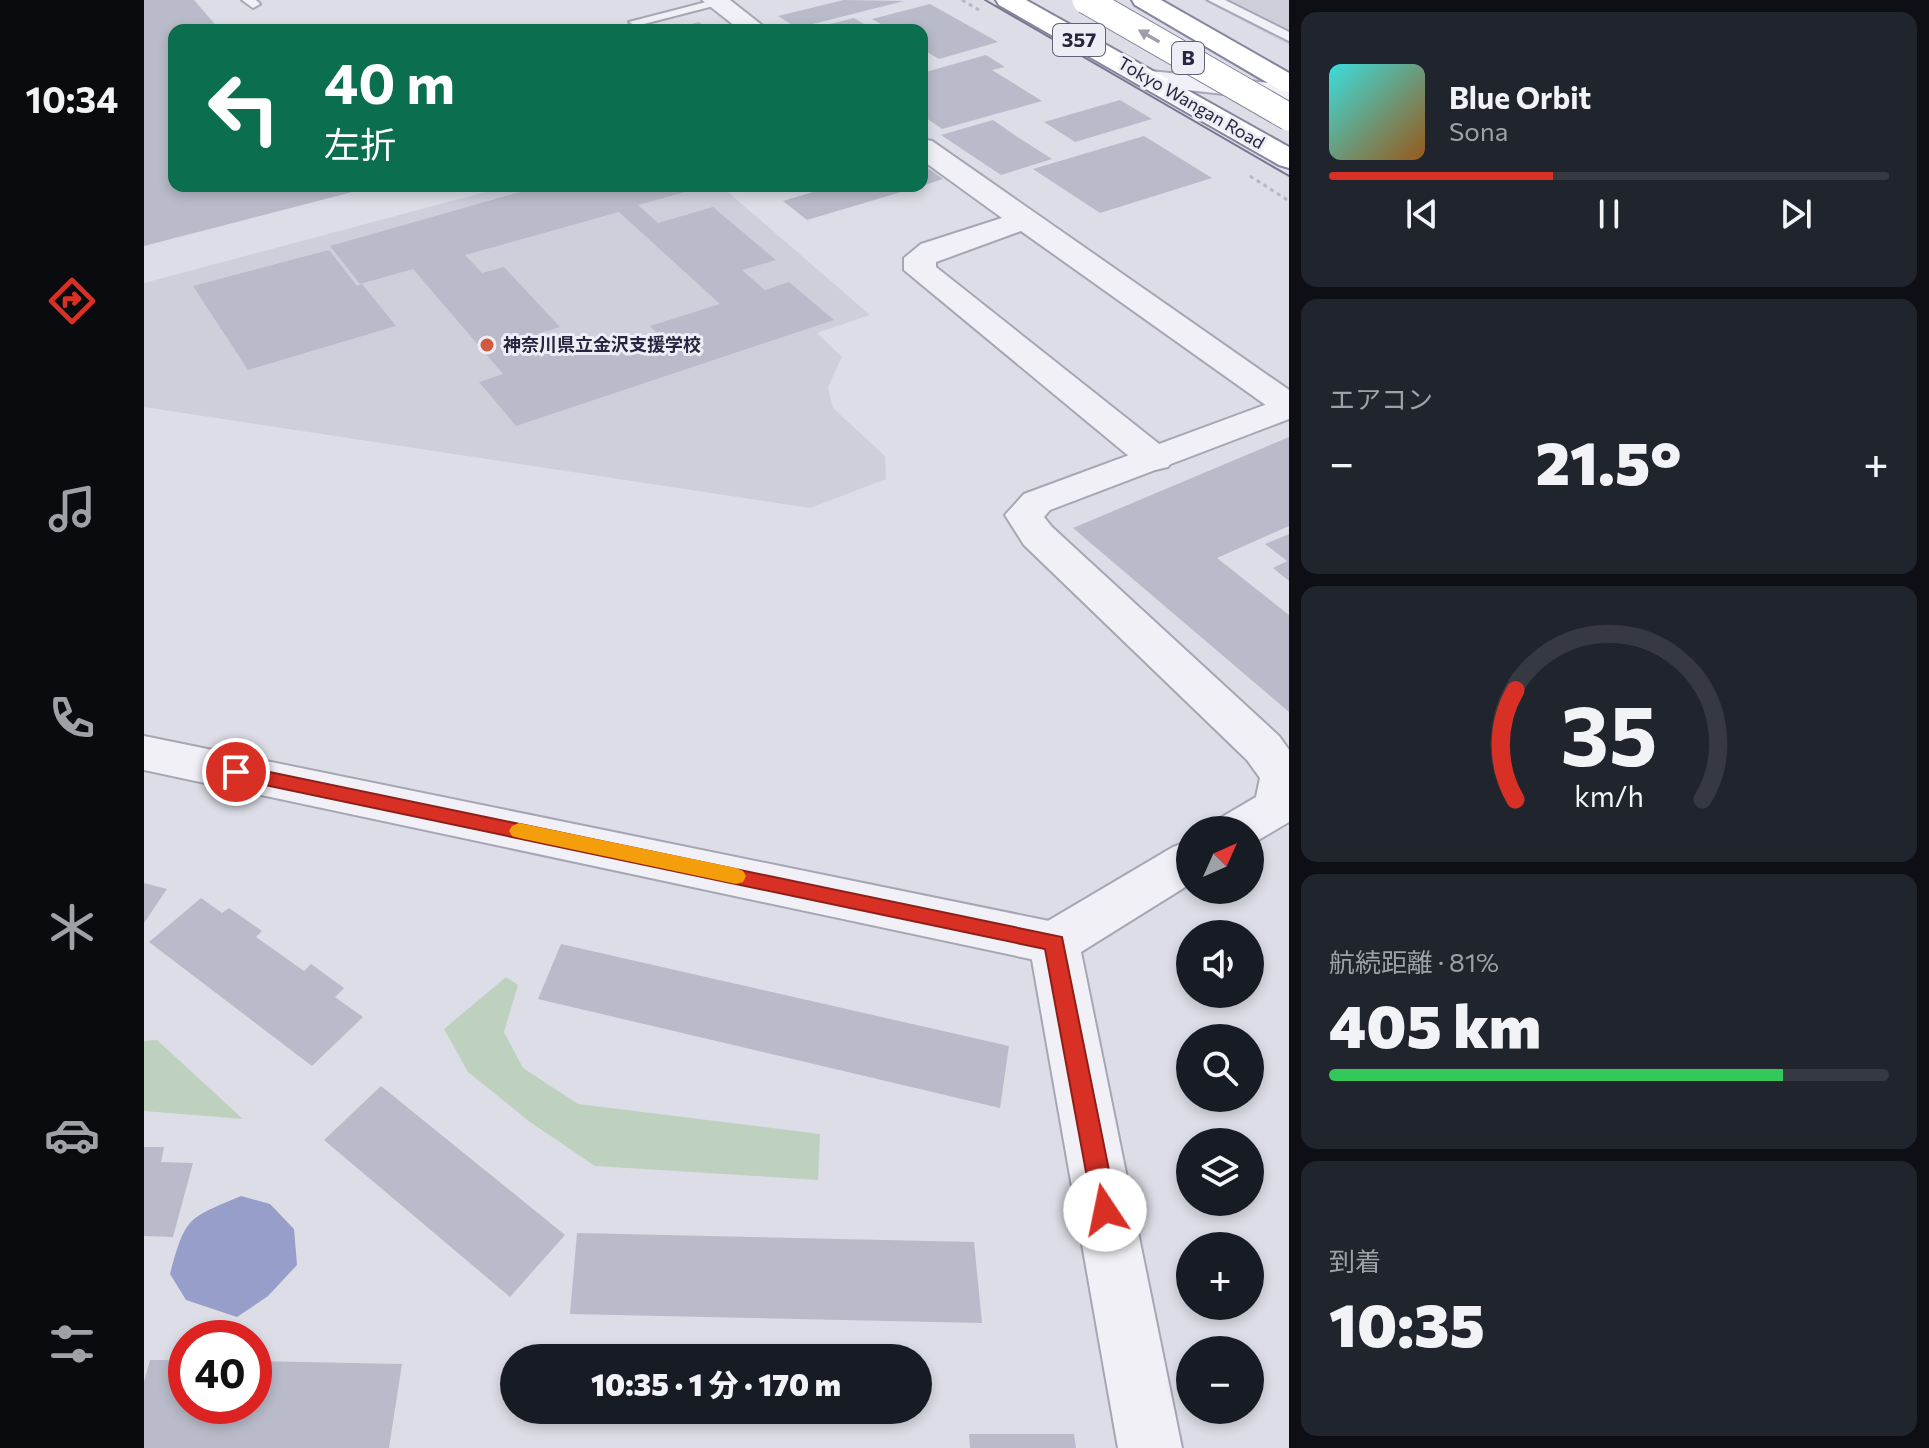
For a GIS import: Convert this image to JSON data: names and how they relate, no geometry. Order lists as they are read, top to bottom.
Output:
{
  "streets": {
    "highway": ["357", "B", "Tokyo Wangan Road"]
  },
  "places": ["神奈川県立金沢支援学校"],
  "north": "top right",
  "page": {
    "tabs": "10:34",
    "turn": ["40 m", "左折"],
    "song": ["Blue Orbit", "Sona"],
    "tile": [
      "エアコン",
      ["航続距離 · 81%", "405 km"],
      ["到着", "10:35"]
    ],
    "heat": ["−", "21.5°", "+"],
    "map_buttons": ["+", "−"],
    "limit": "40",
    "trip": "10:35 · 1 分 · 170 m",
    "gauge": ["35", "km/h"]
  }
}
